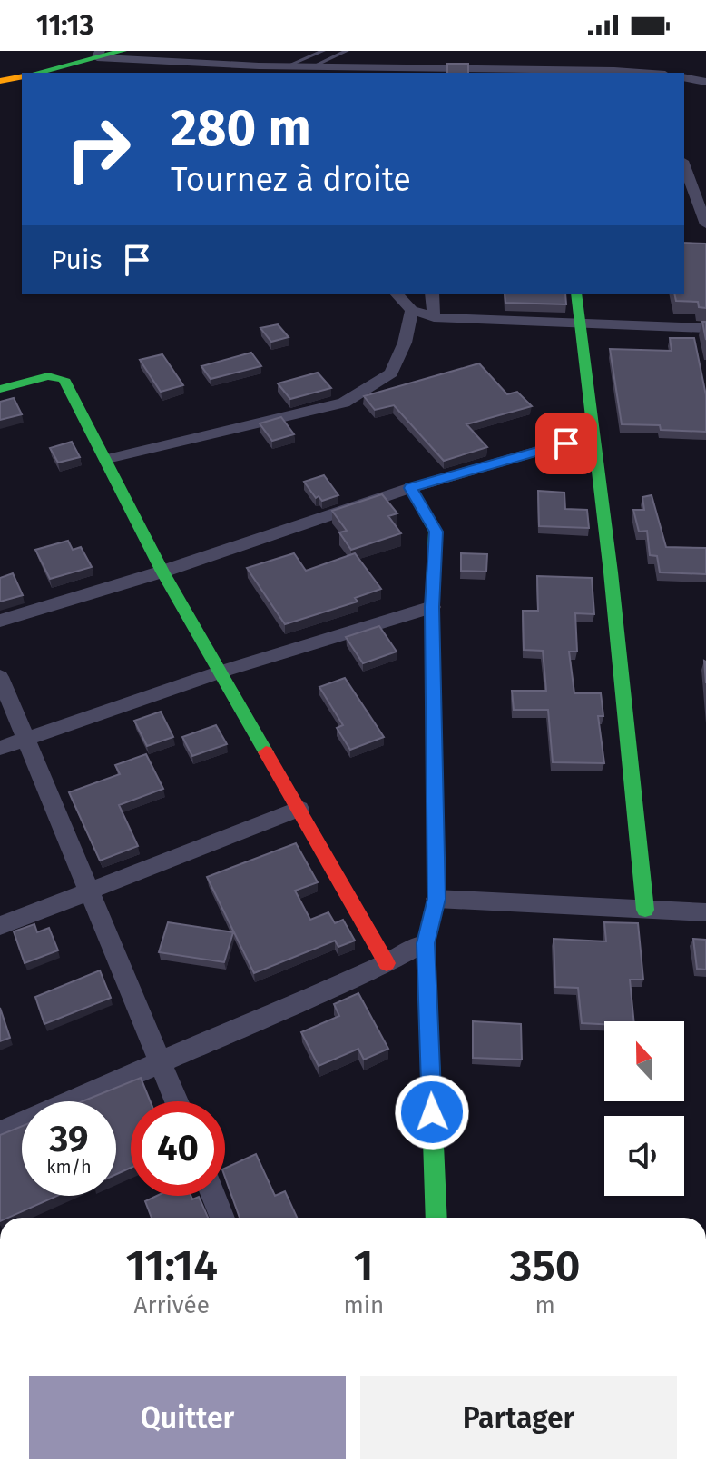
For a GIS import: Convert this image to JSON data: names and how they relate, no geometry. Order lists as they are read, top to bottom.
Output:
{
  "north": "top",
  "page": {
    "status": "11:13",
    "turn": ["280 m", "Tournez à droite"],
    "then": "Puis",
    "speed": "39 km/h",
    "limit": "40",
    "eta": [
      "11:14",
      "Arrivée",
      "1",
      "min",
      "350",
      "m"
    ],
    "buttons": ["Quitter", "Partager"]
  }
}
